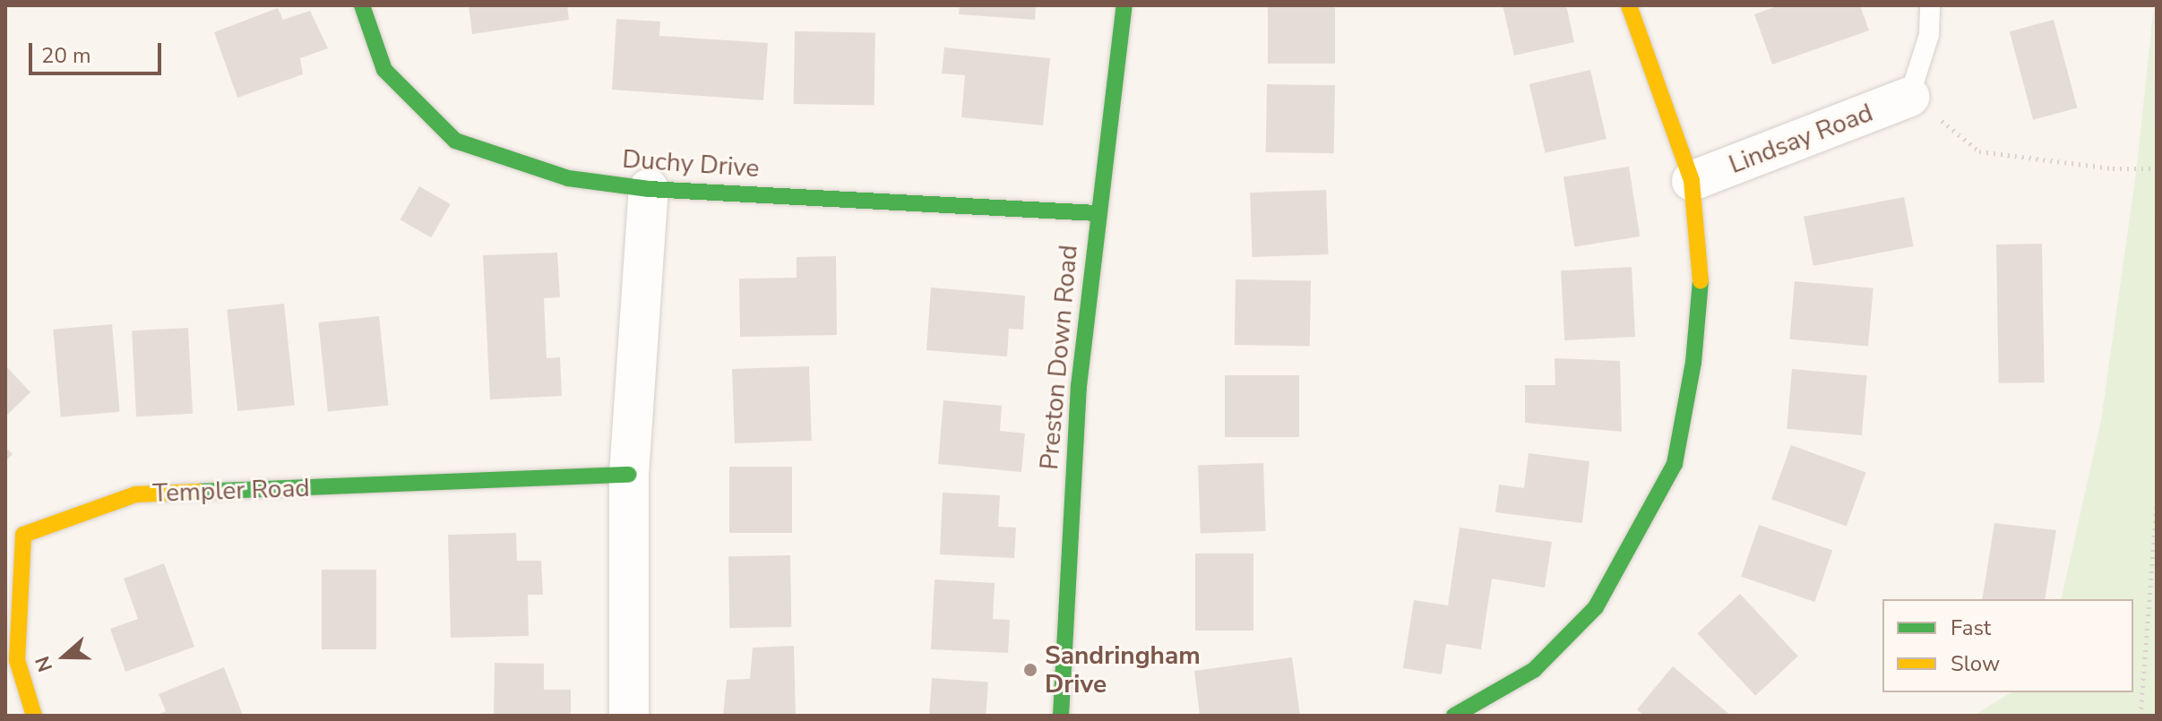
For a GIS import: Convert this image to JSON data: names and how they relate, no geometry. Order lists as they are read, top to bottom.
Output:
{
  "streets": {
    "street": [
      "Lindsay Road",
      "Duchy Drive",
      "Preston Down Road",
      "Templer Road"
    ]
  },
  "crossings": [
    ["Duchy Drive", "Preston Down Road"]
  ],
  "places": ["Sandringham Drive"],
  "legend": ["Fast", "Slow"],
  "scale_bar": "20 m",
  "north": "left"
}
